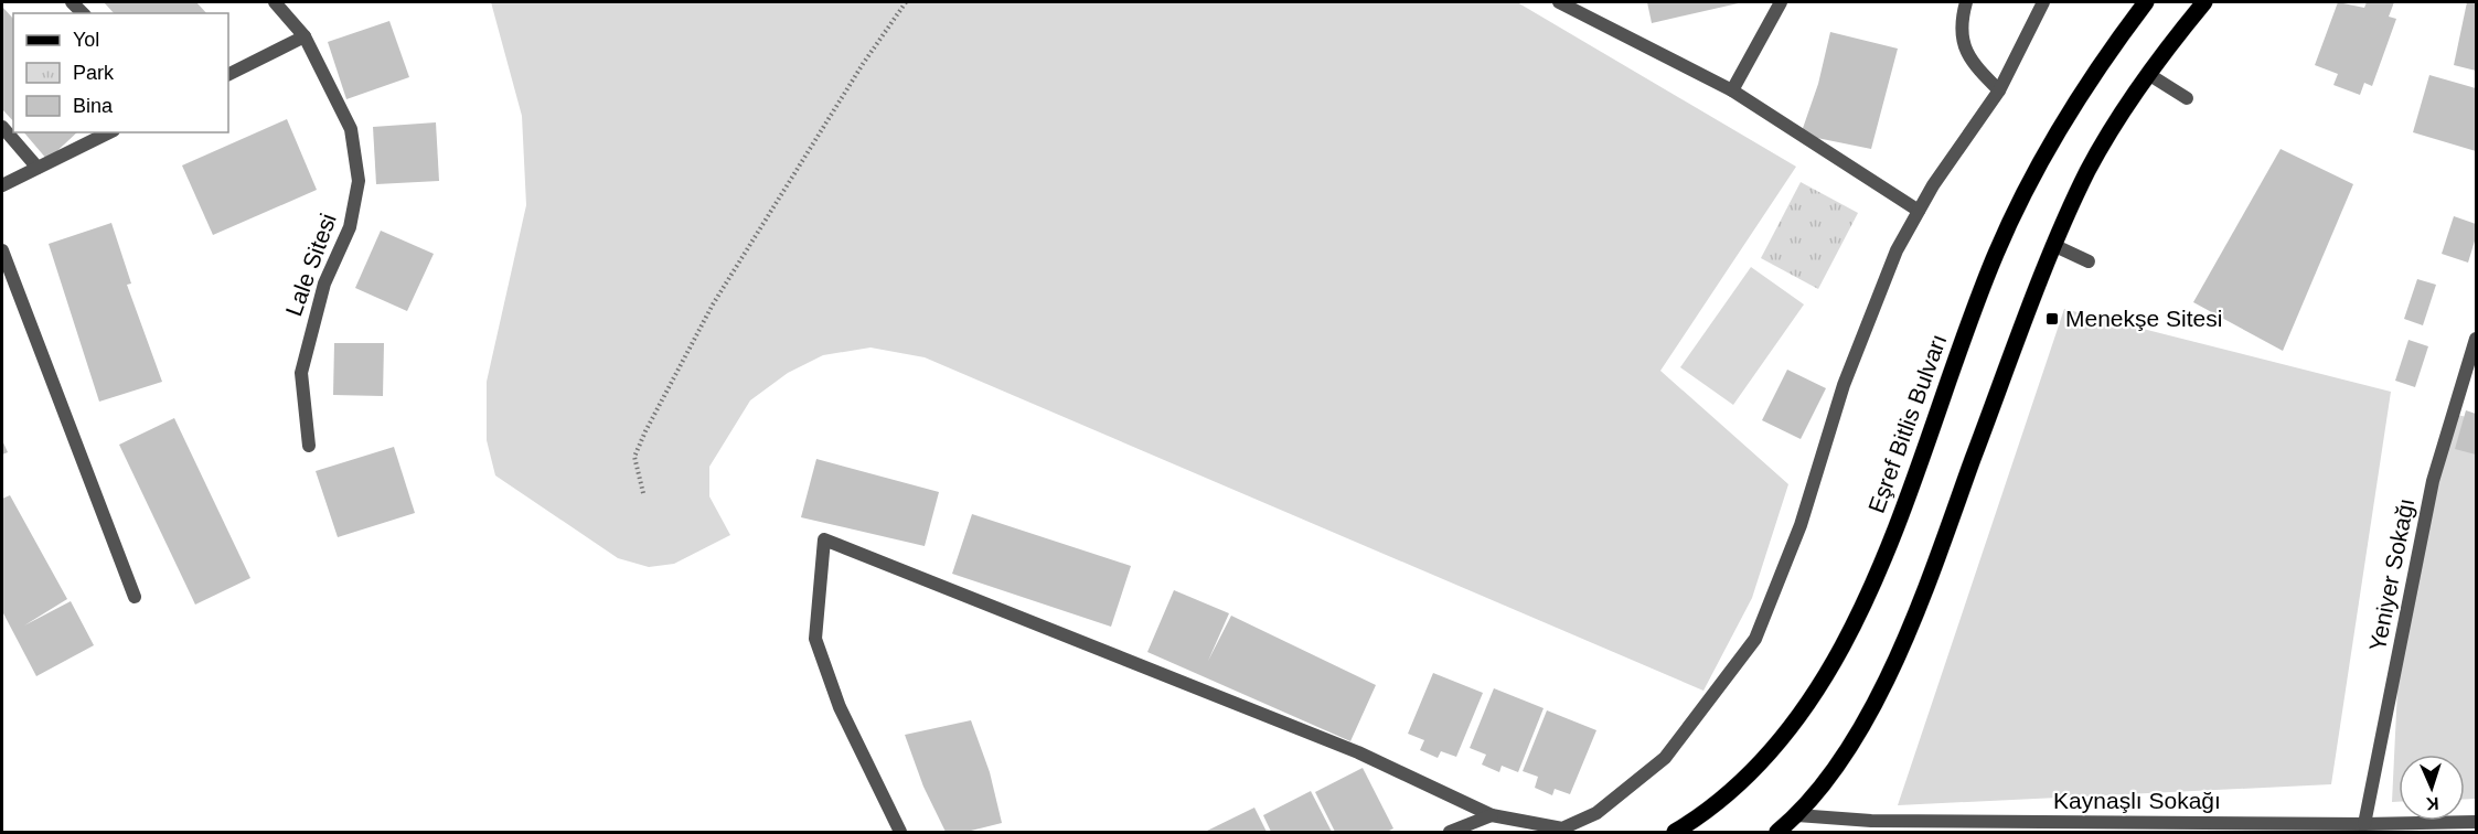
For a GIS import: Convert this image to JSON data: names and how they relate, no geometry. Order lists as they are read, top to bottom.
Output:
{
  "streets": {
    "main road": ["Eşref Bitlis Bulvarı"],
    "street": ["Lale Sitesi", "Yeniyer Sokağı", "Kaynaşlı Sokağı"]
  },
  "crossings": [
    ["Yeniyer Sokağı", "Kaynaşlı Sokağı"]
  ],
  "places": {
    "transit": ["Menekşe Sitesi"]
  },
  "legend": ["Yol", "Park", "Bina"],
  "north": "bottom"
}
